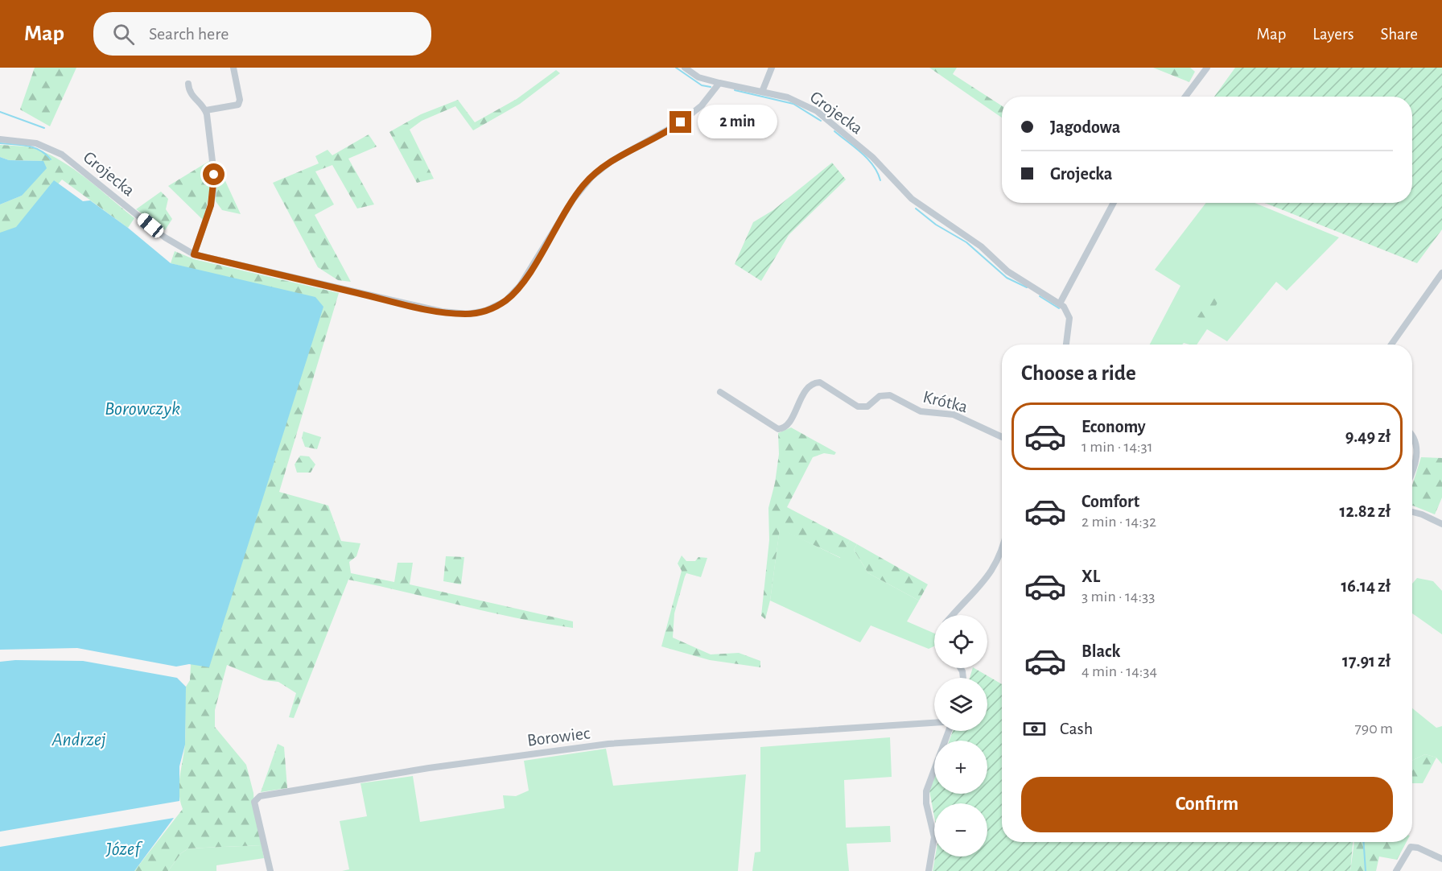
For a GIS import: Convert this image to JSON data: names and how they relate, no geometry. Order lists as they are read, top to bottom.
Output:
{
  "streets": {
    "street": ["Grojecka", "Krótka", "Borowiec"]
  },
  "water": ["Borowczyk", "Andrzej", "Józef"],
  "page": {
    "header": "Map",
    "search": "Search here",
    "nav": ["Map", "Layers", "Share"],
    "banner": ["Jagodowa", "Grojecka"],
    "bubble": "2 min",
    "heading": "Choose a ride",
    "list": [
      {
        "name": "Economy",
        "note": "1 min · 14:31",
        "value": "9.49 zł"
      },
      {
        "name": "Comfort",
        "note": "2 min · 14:32",
        "value": "12.82 zł"
      },
      {
        "name": "XL",
        "note": "3 min · 14:33",
        "value": "16.14 zł"
      },
      {
        "name": "Black",
        "note": "4 min · 14:34",
        "value": "17.91 zł"
      }
    ],
    "map_buttons": ["+", "−"],
    "pay": ["Cash", "790 m"],
    "buttons": "Confirm"
  }
}
